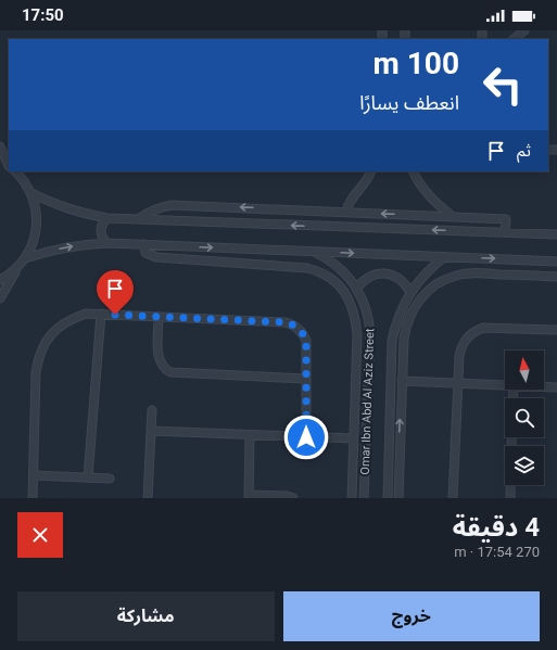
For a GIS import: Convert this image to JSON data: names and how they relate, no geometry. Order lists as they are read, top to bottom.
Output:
{
  "streets": {
    "street": ["Omar Ibn Abd Al Aziz Street"]
  },
  "north": "top",
  "page": {
    "status": "17:50",
    "turn": ["100 m", "انعطف يسارًا"],
    "then": "ثم",
    "heading": ["4 دقيقة", "270 m · 17:54"],
    "buttons": ["خروج", "مشاركة"]
  }
}
